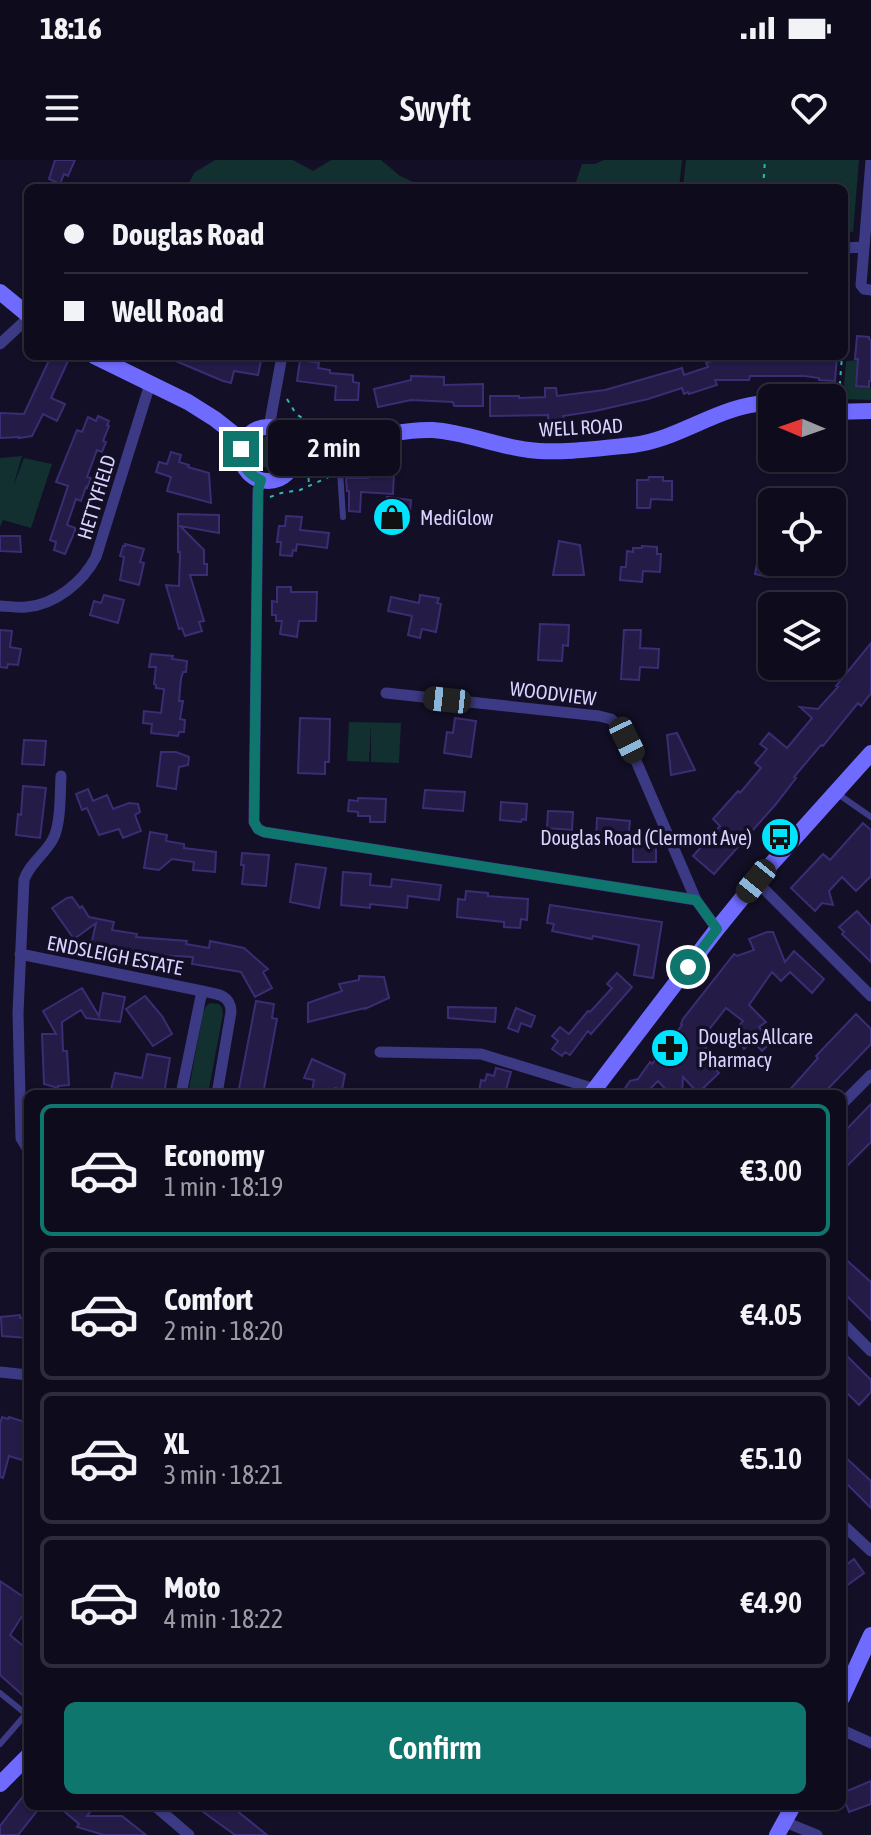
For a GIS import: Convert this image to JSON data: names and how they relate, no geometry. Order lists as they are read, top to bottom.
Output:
{
  "streets": {
    "main road": ["WELL ROAD"],
    "street": ["HETTYFIELD", "WOODVIEW", "ENDSLEIGH ESTATE"]
  },
  "places": {
    "shop": ["MediGlow"],
    "bus stop": ["Douglas Road (Clermont Ave)"],
    "pharmacy": ["Douglas Allcare Pharmacy"]
  },
  "north": "left",
  "page": {
    "status": "18:16",
    "header": "Swyft",
    "banner": ["Douglas Road", "Well Road"],
    "bubble": "2 min",
    "list": [
      {
        "name": "Economy",
        "note": "1 min · 18:19",
        "value": "€3.00"
      },
      {
        "name": "Comfort",
        "note": "2 min · 18:20",
        "value": "€4.05"
      },
      {
        "name": "XL",
        "note": "3 min · 18:21",
        "value": "€5.10"
      },
      {
        "name": "Moto",
        "note": "4 min · 18:22",
        "value": "€4.90"
      }
    ],
    "buttons": "Confirm"
  }
}
